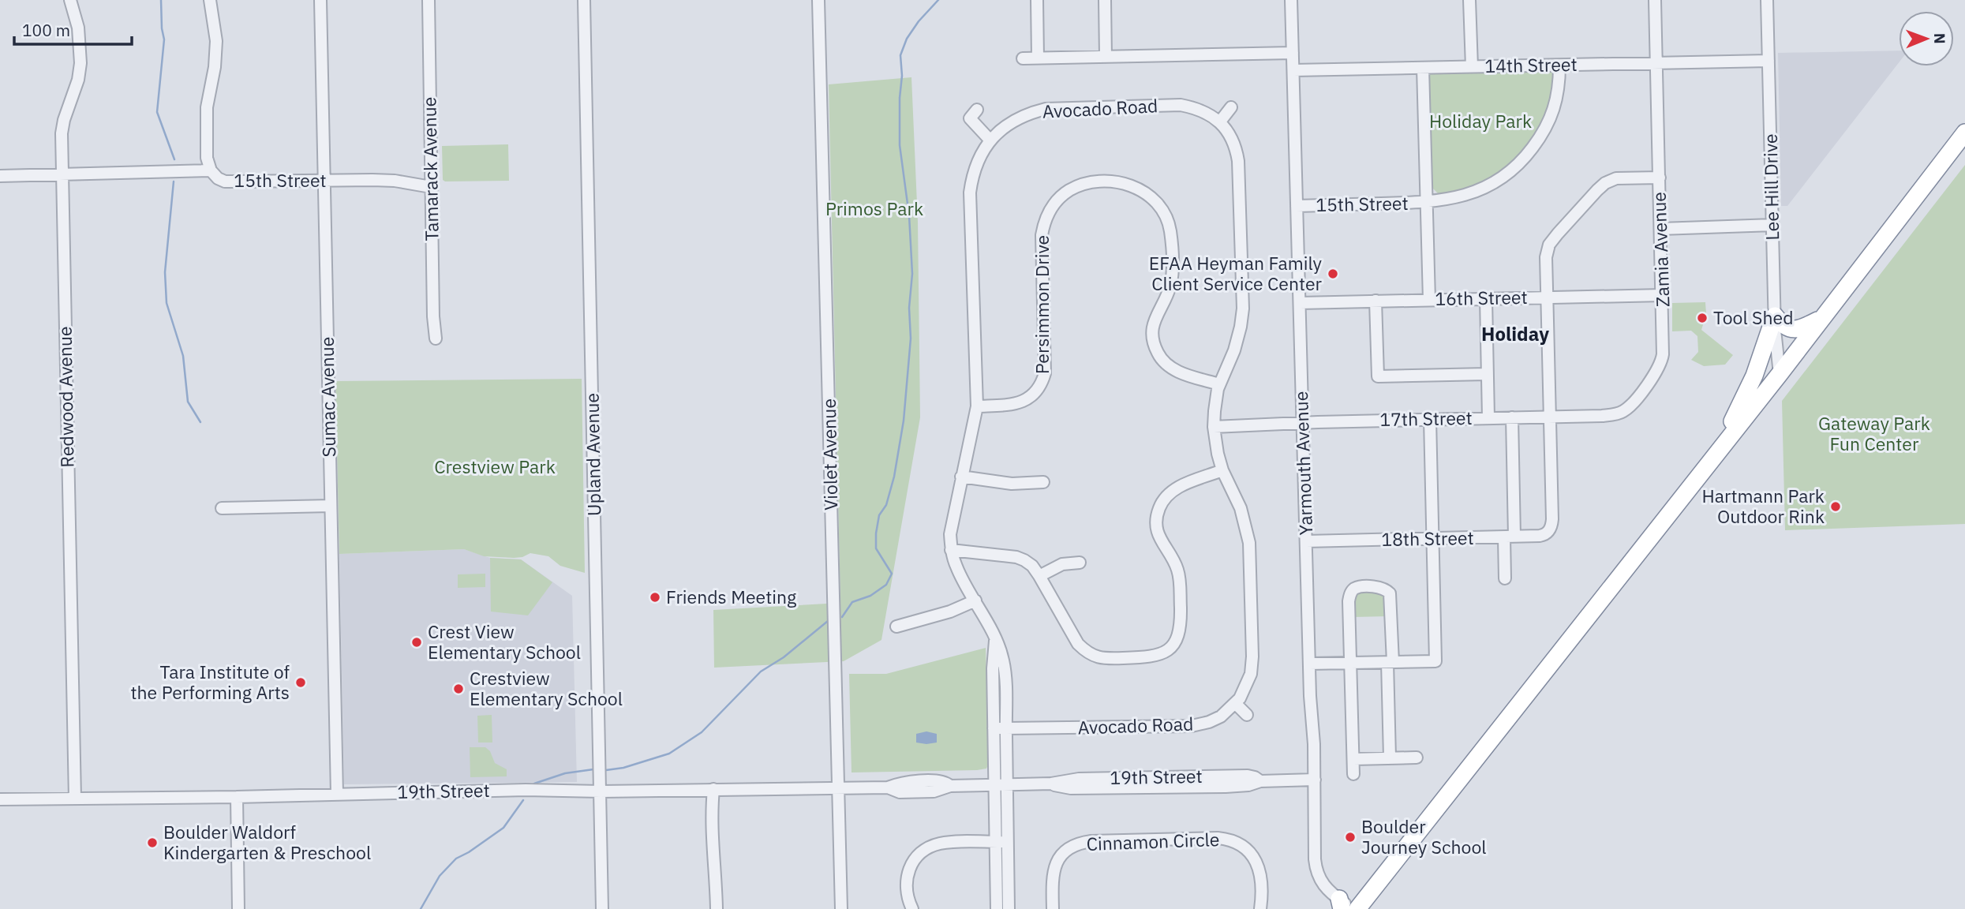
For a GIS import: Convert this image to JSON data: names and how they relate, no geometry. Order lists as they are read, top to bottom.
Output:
{
  "streets": {
    "street": [
      "14th Street",
      "Avocado Road",
      "Tamarack Avenue",
      "15th Street",
      "Lee Hill Drive",
      "Zamia Avenue",
      "16th Street",
      "Persimmon Drive",
      "Redwood Avenue",
      "Sumac Avenue",
      "17th Street",
      "Upland Avenue",
      "Violet Avenue",
      "Yarmouth Avenue",
      "18th Street",
      "19th Street",
      "Cinnamon Circle"
    ]
  },
  "crossings": [
    ["14th Street", "15th Street"],
    ["14th Street", "Lee Hill Drive"],
    ["14th Street", "Zamia Avenue"],
    ["14th Street", "Yarmouth Avenue"],
    ["Avocado Road", "Persimmon Drive"],
    ["Avocado Road", "17th Street"],
    ["Avocado Road", "19th Street"],
    ["Tamarack Avenue", "15th Street"],
    ["15th Street", "Redwood Avenue"],
    ["15th Street", "Sumac Avenue"],
    ["15th Street", "Yarmouth Avenue"],
    ["Zamia Avenue", "16th Street"],
    ["Zamia Avenue", "17th Street"],
    ["Zamia Avenue", "18th Street"],
    ["16th Street", "Yarmouth Avenue"],
    ["Redwood Avenue", "19th Street"],
    ["Sumac Avenue", "19th Street"],
    ["17th Street", "Yarmouth Avenue"],
    ["17th Street", "18th Street"],
    ["Upland Avenue", "19th Street"],
    ["Violet Avenue", "19th Street"],
    ["Yarmouth Avenue", "18th Street"],
    ["Yarmouth Avenue", "19th Street"]
  ],
  "districts": ["Holiday"],
  "parks": [
    "Holiday Park",
    "Primos Park",
    "Gateway Park Fun Center",
    "Crestview Park"
  ],
  "places": [
    "EFAA Heyman Family Client Service Center",
    "Tool Shed",
    "Hartmann Park Outdoor Rink",
    "Friends Meeting",
    "Crest View Elementary School",
    "Tara Institute of the Performing Arts",
    "Crestview Elementary School",
    "Boulder Journey School",
    "Boulder Waldorf Kindergarten & Preschool"
  ],
  "scale_bar": "100 m",
  "north": "right"
}
